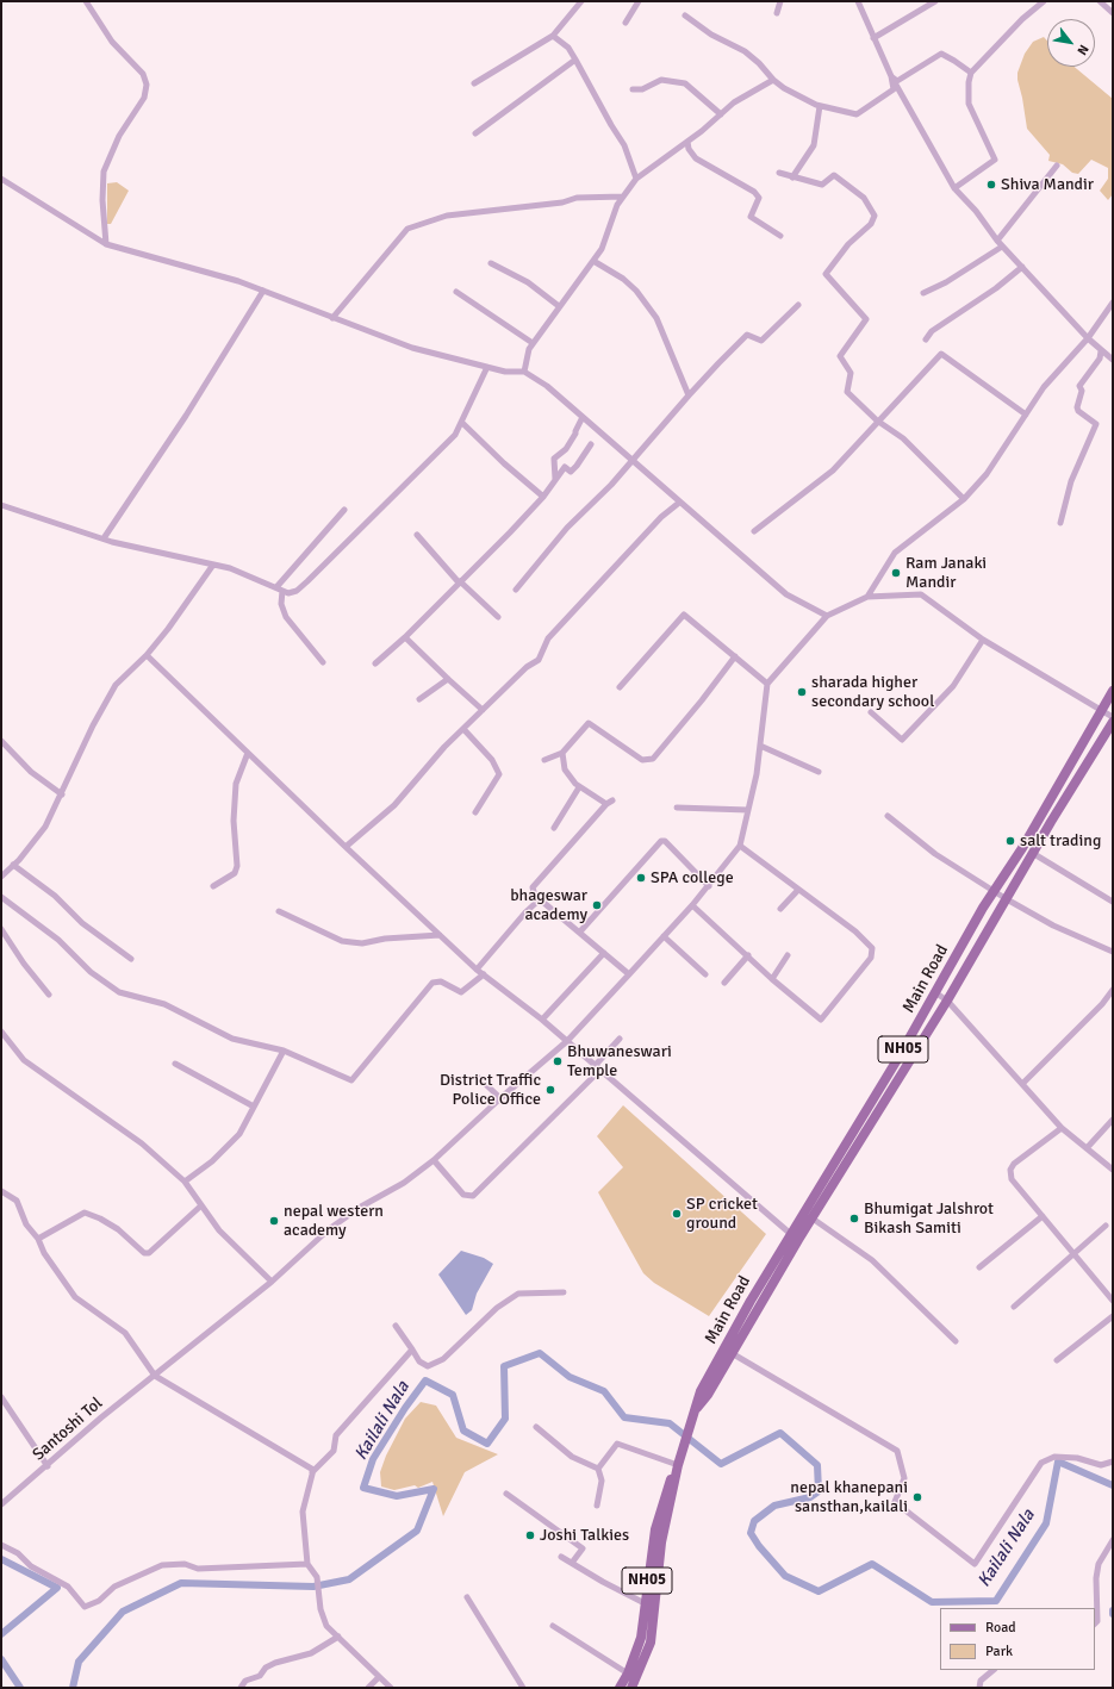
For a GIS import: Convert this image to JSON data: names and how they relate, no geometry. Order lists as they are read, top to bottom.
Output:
{
  "streets": {
    "main road": ["Main Road", "NH05"],
    "street": ["Santoshi Tol"]
  },
  "crossings": [
    ["Main Road", "NH05"]
  ],
  "water": ["Kailali Nala"],
  "places": [
    "Shiva Mandir",
    "Ram Janaki Mandir",
    "sharada higher secondary school",
    "salt trading",
    "SPA college",
    "bhageswar academy",
    "Bhuwaneswari Temple",
    "District Traffic Police Office",
    "SP cricket ground",
    "Bhumigat Jalshrot Bikash Samiti",
    "nepal western academy",
    "nepal khanepani sansthan,kailali",
    "Joshi Talkies"
  ],
  "legend": ["Road", "Park"],
  "north": "bottom right"
}
